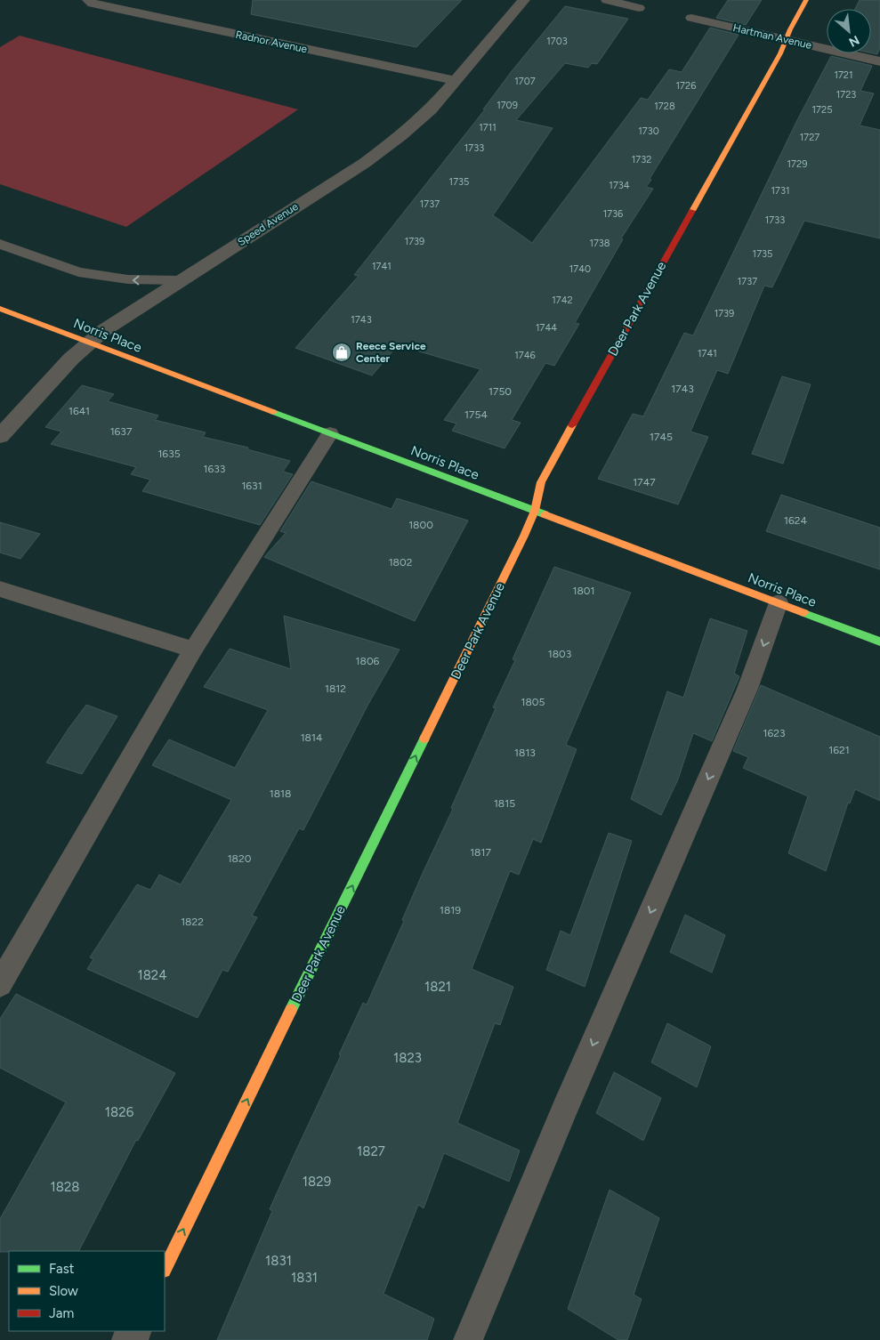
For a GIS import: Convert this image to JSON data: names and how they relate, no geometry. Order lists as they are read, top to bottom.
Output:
{
  "streets": {
    "street": [
      "Hartman Avenue",
      "Radnor Avenue",
      "Speed Avenue",
      "Deer Park Avenue",
      "Norris Place"
    ]
  },
  "crossings": [
    ["Hartman Avenue", "Deer Park Avenue"],
    ["Radnor Avenue", "Speed Avenue"],
    ["Speed Avenue", "Norris Place"],
    ["Deer Park Avenue", "Norris Place"]
  ],
  "one_way": ["Deer Park Avenue"],
  "places": {
    "shop": ["Reece Service Center"]
  },
  "house_numbers": [
    "1703",
    "1721",
    "1707",
    "1726",
    "1723",
    "1709",
    "1728",
    "1725",
    "1711",
    "1730",
    "1727",
    "1733",
    "1732",
    "1729",
    "1735",
    "1734",
    "1731",
    "1737",
    "1736",
    "1733",
    "1739",
    "1738",
    "1735",
    "1741",
    "1740",
    "1737",
    "1742",
    "1739",
    "1743",
    "1744",
    "1741",
    "1746",
    "1743",
    "1750",
    "1641",
    "1754",
    "1637",
    "1745",
    "1635",
    "1633",
    "1747",
    "1631",
    "1624",
    "1800",
    "1802",
    "1801",
    "1803",
    "1806",
    "1812",
    "1805",
    "1623",
    "1814",
    "1621",
    "1813",
    "1818",
    "1815",
    "1817",
    "1820",
    "1819",
    "1822",
    "1824",
    "1821",
    "1823",
    "1826",
    "1827",
    "1829",
    "1828",
    "1831",
    "1831"
  ],
  "legend": ["Fast", "Slow", "Jam"],
  "north": "bottom right"
}
